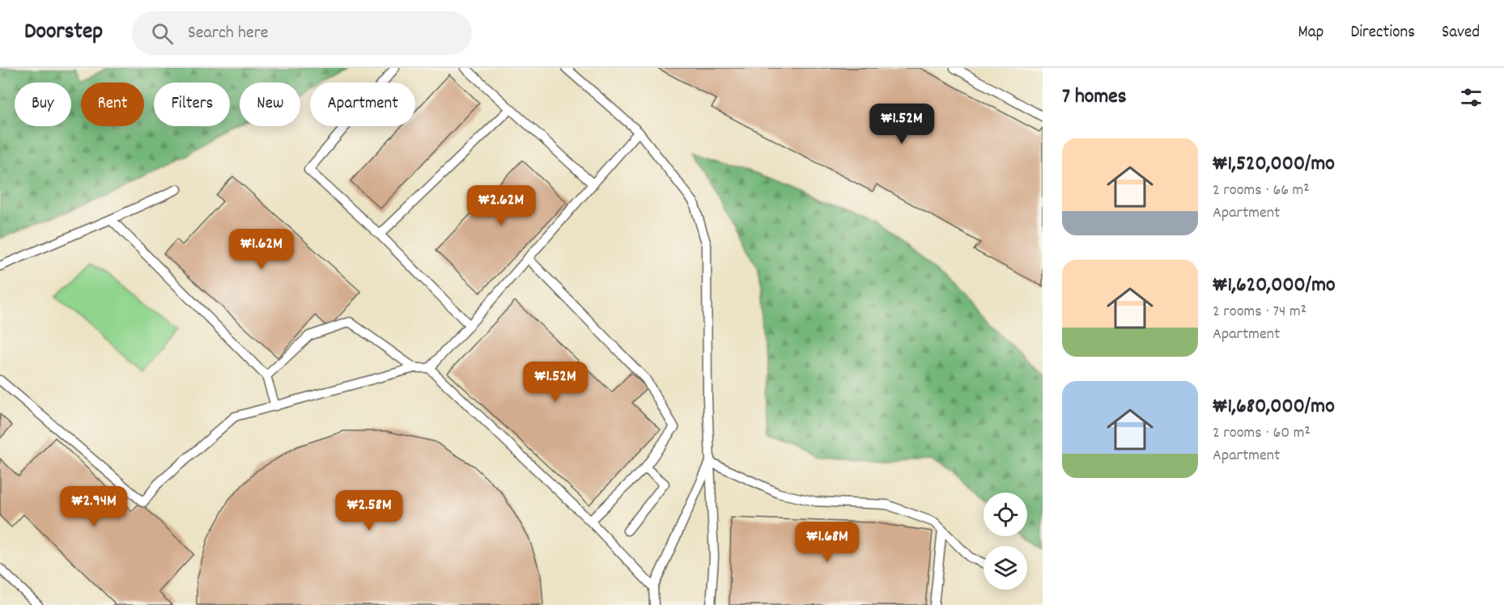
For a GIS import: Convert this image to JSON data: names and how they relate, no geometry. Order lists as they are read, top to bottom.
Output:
{
  "page": {
    "header": "Doorstep",
    "search": "Search here",
    "nav": ["Map", "Directions", "Saved"],
    "heading": "7 homes",
    "chip": [
      "Buy",
      "Rent",
      "Filters",
      "New",
      "Apartment"
    ],
    "price": [
      "₩1.52M",
      "₩2.62M",
      "₩1.62M",
      "₩1.52M",
      "₩2.94M",
      "₩2.58M",
      "₩1.68M"
    ],
    "list": [
      {
        "name": "₩1,520,000/mo",
        "note": "2 rooms · 66 m² · Apartment"
      },
      {
        "name": "₩1,620,000/mo",
        "note": "2 rooms · 74 m² · Apartment"
      },
      {
        "name": "₩1,680,000/mo",
        "note": "2 rooms · 60 m² · Apartment"
      }
    ]
  }
}
